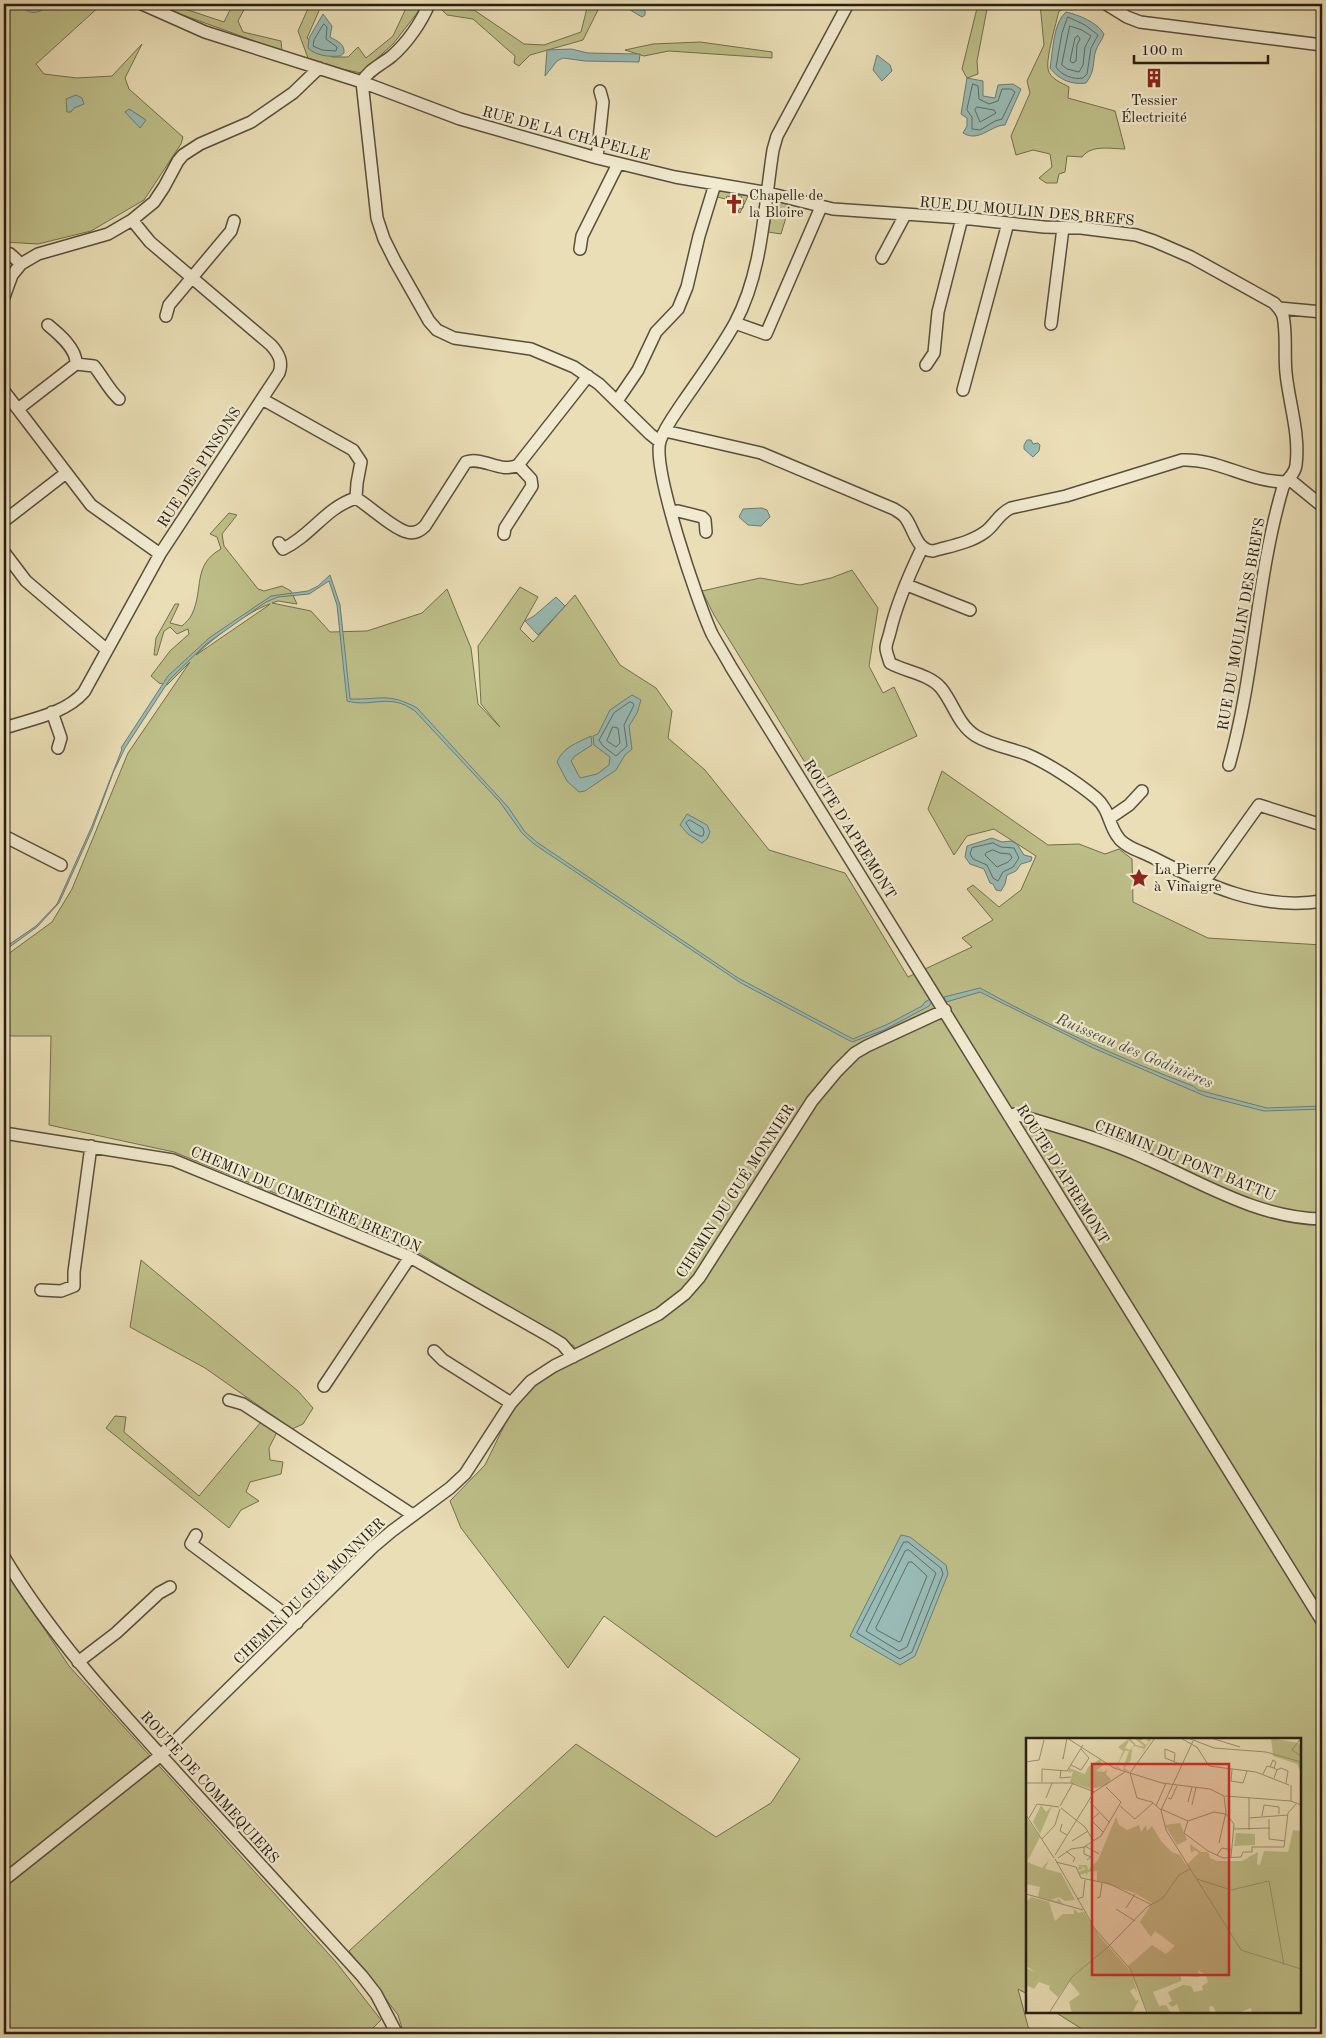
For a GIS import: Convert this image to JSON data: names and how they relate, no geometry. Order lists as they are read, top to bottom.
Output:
{
  "streets": {
    "street": [
      "RUE DE LA CHAPELLE",
      "RUE DU MOULIN DES BREFS",
      "RUE DES PINSONS",
      "ROUTE D'APREMONT",
      "CHEMIN DU PONT BATTU",
      "CHEMIN DU GUÉ MONNIER",
      "CHEMIN DU CIMETIÈRE BRETON",
      "ROUTE DE COMMEQUIERS"
    ]
  },
  "crossings": [
    ["RUE DE LA CHAPELLE", "RUE DU MOULIN DES BREFS"],
    ["ROUTE D'APREMONT", "CHEMIN DU PONT BATTU"],
    ["ROUTE D'APREMONT", "CHEMIN DU GUÉ MONNIER"],
    ["CHEMIN DU GUÉ MONNIER", "CHEMIN DU CIMETIÈRE BRETON"],
    ["CHEMIN DU GUÉ MONNIER", "ROUTE DE COMMEQUIERS"]
  ],
  "water": ["Ruisseau des Godinières"],
  "places": {
    "building": ["Tessier Électricité"],
    "church": ["Chapelle de la Bloire"],
    "place": ["La Pierre à Vinaigre"]
  },
  "scale_bar": "100 m"
}
